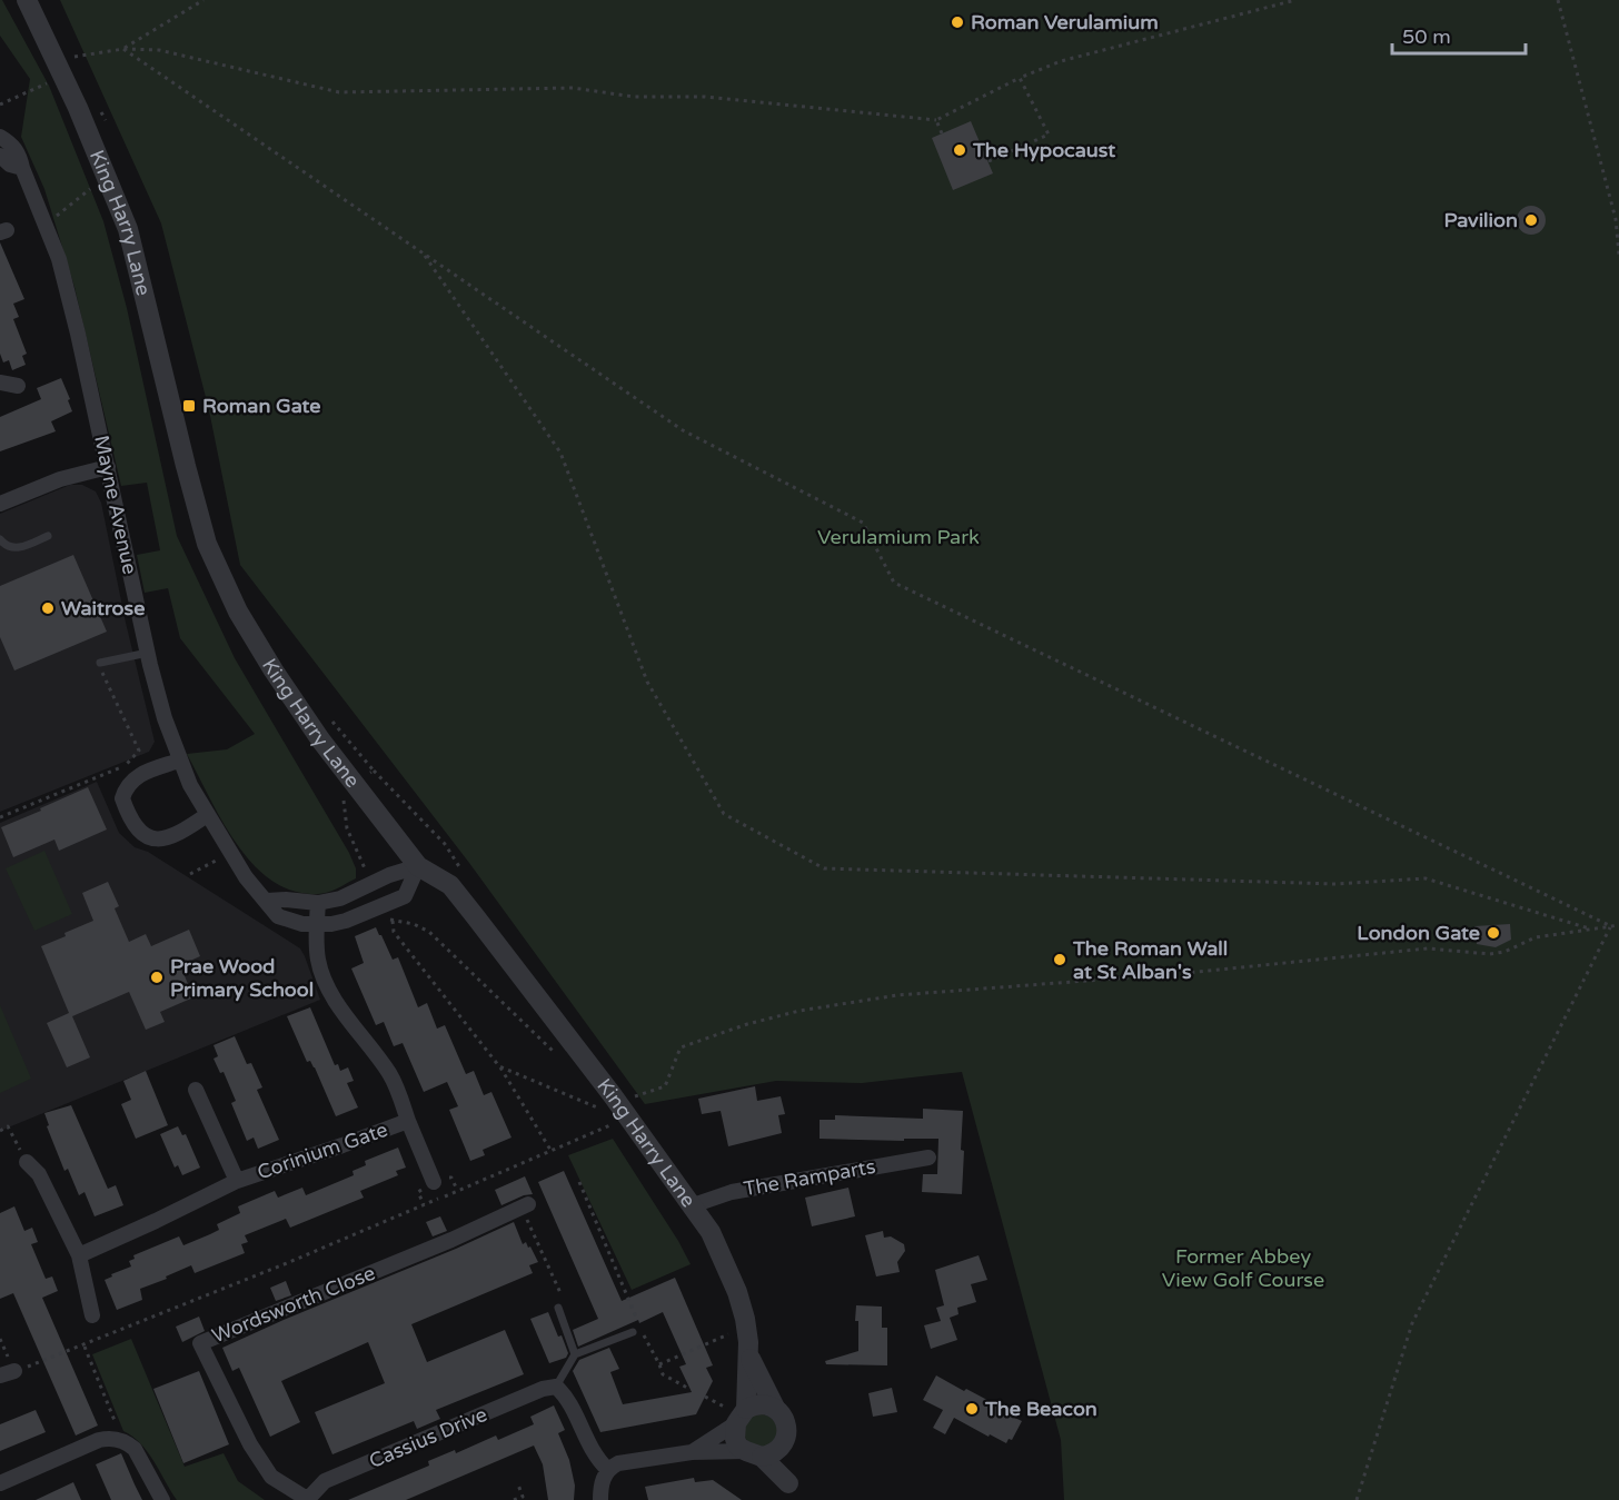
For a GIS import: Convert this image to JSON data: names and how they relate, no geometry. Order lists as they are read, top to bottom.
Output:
{
  "streets": {
    "street": [
      "King Harry Lane",
      "Mayne Avenue",
      "Corinium Gate",
      "The Ramparts",
      "Wordsworth Close",
      "Cassius Drive"
    ]
  },
  "crossings": [
    ["King Harry Lane", "Mayne Avenue"],
    ["King Harry Lane", "The Ramparts"],
    ["Mayne Avenue", "Corinium Gate"],
    ["Wordsworth Close", "Cassius Drive"]
  ],
  "parks": ["Verulamium Park", "Former Abbey View Golf Course"],
  "places": {
    "other": [
      "Roman Verulamium",
      "The Hypocaust",
      "Pavilion",
      "Waitrose",
      "London Gate",
      "The Roman Wall at St Alban's",
      "Prae Wood Primary School",
      "The Beacon"
    ],
    "transit": ["Roman Gate"]
  },
  "scale_bar": "50 m"
}
